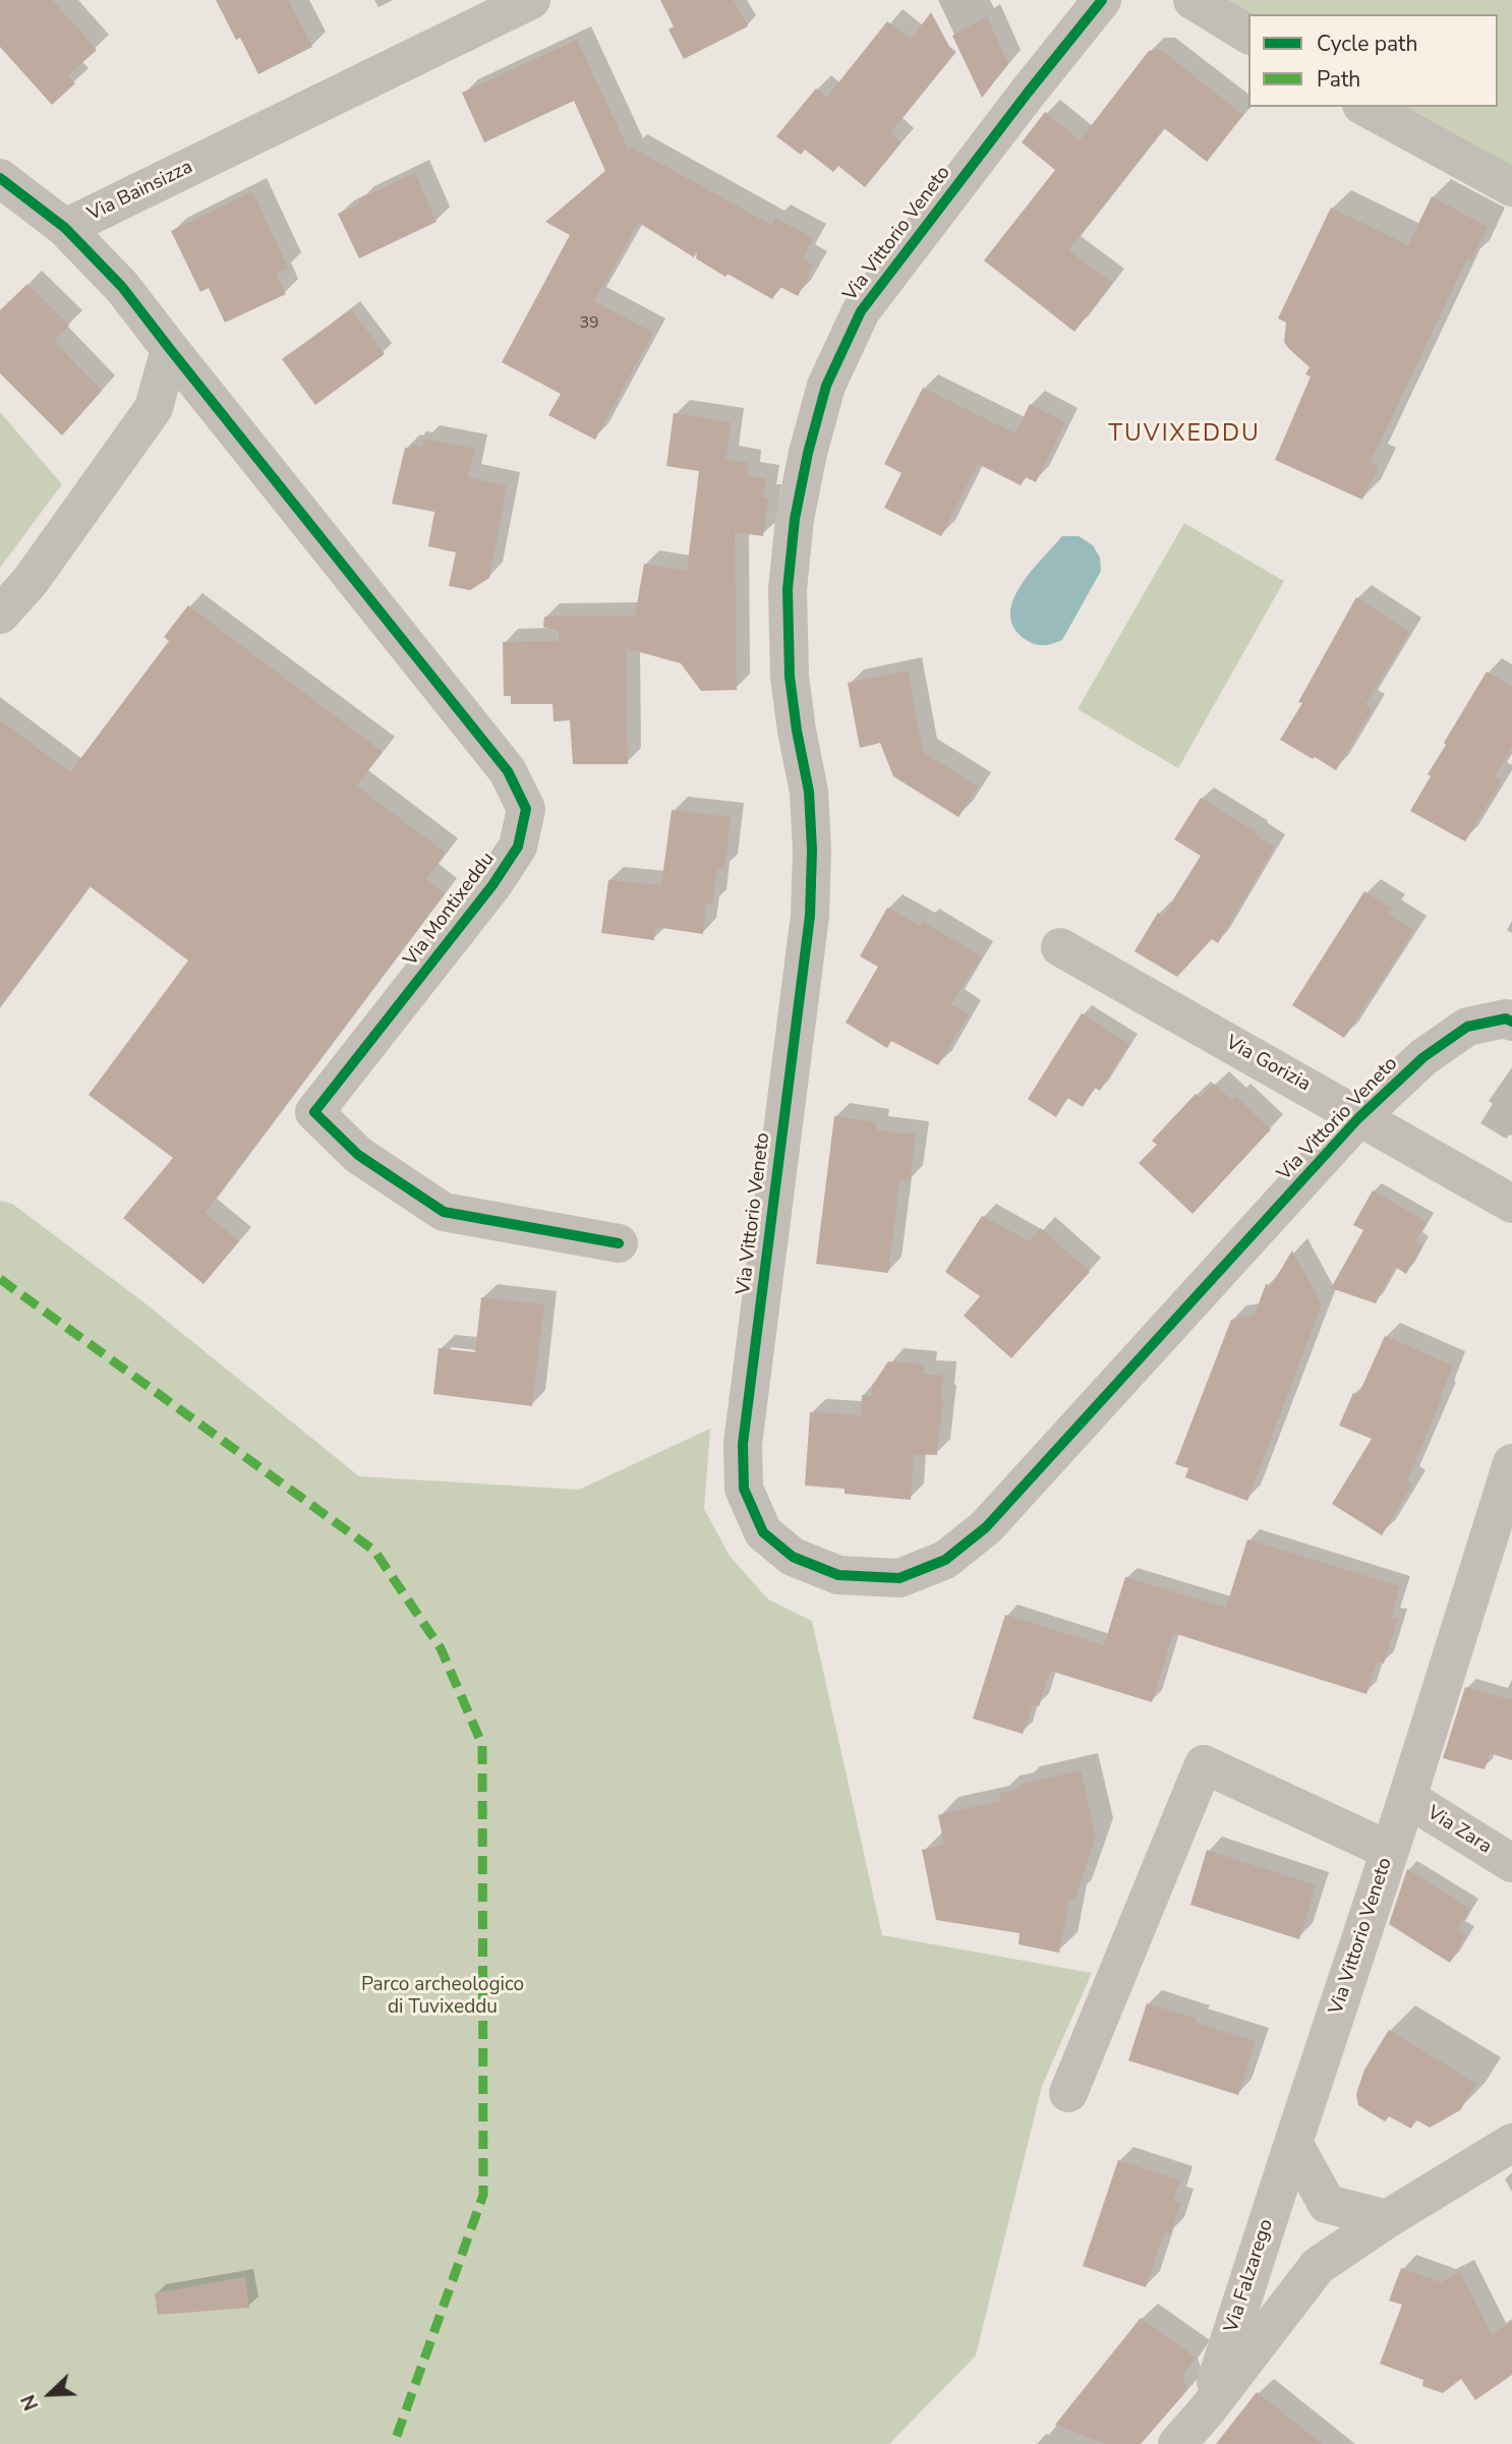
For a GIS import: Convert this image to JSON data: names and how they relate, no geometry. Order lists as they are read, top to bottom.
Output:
{
  "streets": {
    "street": [
      "Via Bainsizza",
      "Via Vittorio Veneto",
      "Via Montixeddu",
      "Via Gorizia",
      "Via Zara",
      "Via Falzarego"
    ]
  },
  "crossings": [
    ["Via Bainsizza", "Via Montixeddu"],
    ["Via Vittorio Veneto", "Via Gorizia"],
    ["Via Vittorio Veneto", "Via Zara"],
    ["Via Vittorio Veneto", "Via Falzarego"]
  ],
  "districts": ["TUVIXEDDU"],
  "parks": ["Parco archeologico di Tuvixeddu"],
  "house_numbers": ["39"],
  "legend": ["Cycle path", "Path"],
  "north": "bottom left"
}
